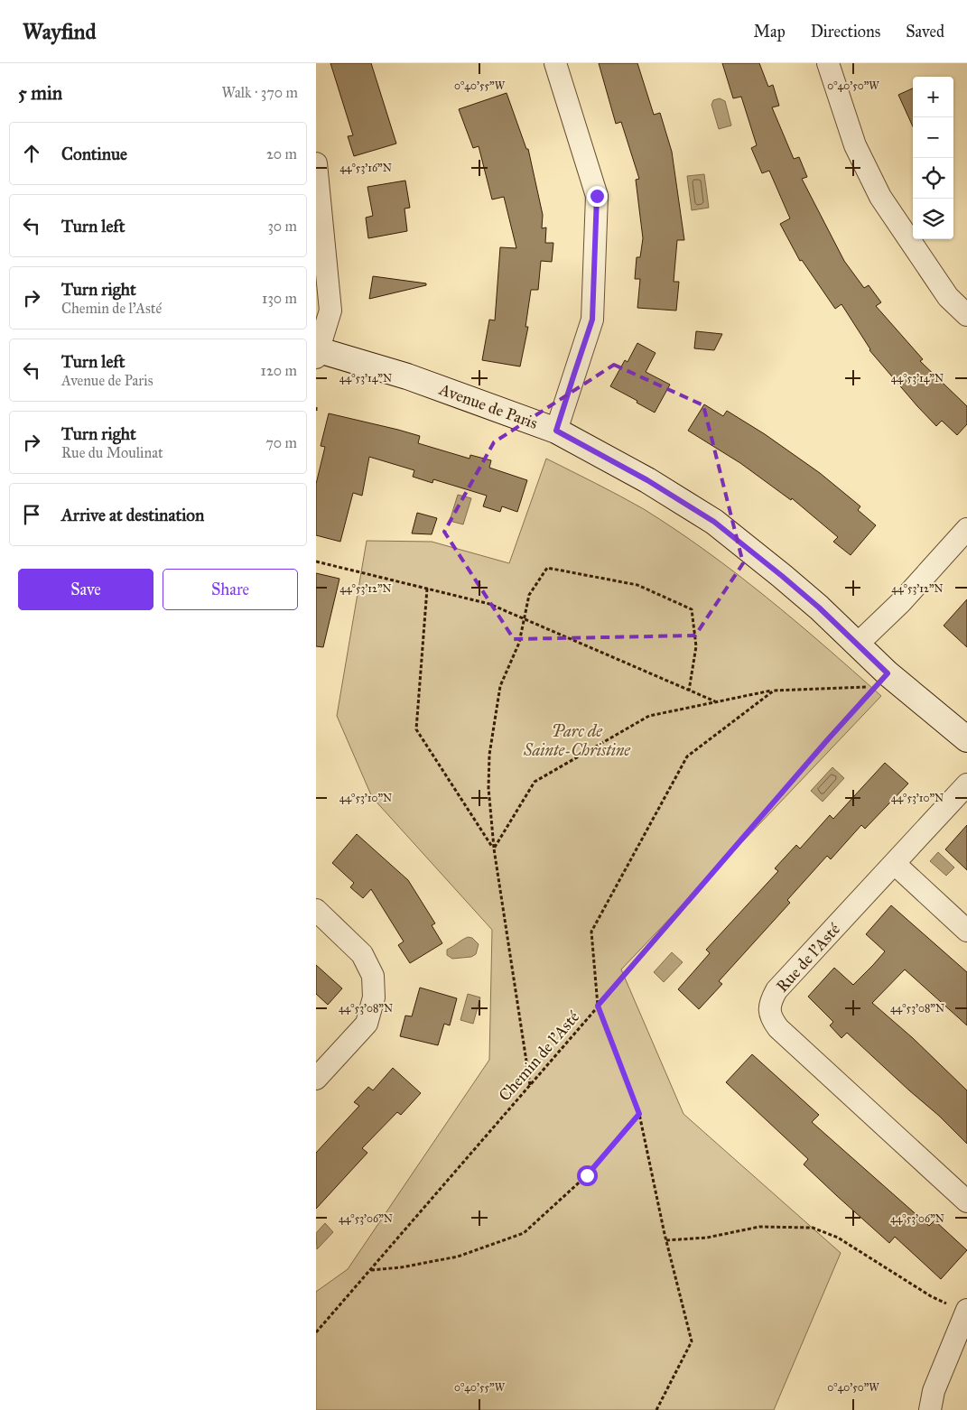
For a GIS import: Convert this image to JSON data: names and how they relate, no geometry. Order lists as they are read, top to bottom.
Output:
{
  "streets": {
    "street": ["Avenue de Paris", "Rue de l'Asté"],
    "path": ["Chemin de l'Asté"]
  },
  "parks": ["Parc de Sainte-Christine"],
  "page": {
    "header": "Wayfind",
    "nav": ["Map", "Directions", "Saved"],
    "heading": ["5 min", "Walk · 370 m"],
    "map_buttons": ["+", "−"],
    "list": [
      ["Continue", "20 m"],
      ["Turn left", "30 m"],
      ["Turn right", "Chemin de l'Asté", "130 m"],
      ["Turn left", "Avenue de Paris", "120 m"],
      ["Turn right", "Rue du Moulinat", "70 m"],
      "Arrive at destination"
    ],
    "buttons": ["Save", "Share"]
  },
  "coordinates": [
    "0°40'55\"W",
    "0°40'50\"W",
    "44°53'16\"N",
    "44°53'14\"N",
    "44°53'12\"N",
    "44°53'10\"N",
    "44°53'08\"N",
    "44°53'06\"N"
  ]
}
